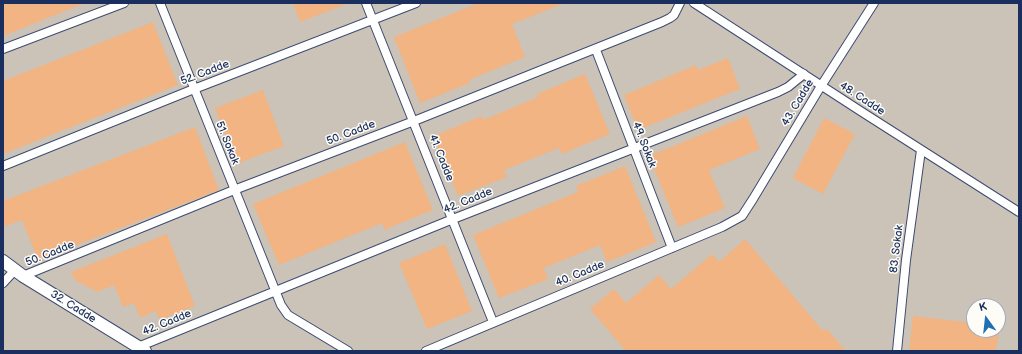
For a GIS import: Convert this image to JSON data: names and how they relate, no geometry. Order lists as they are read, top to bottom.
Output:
{
  "streets": {
    "street": [
      "52. Cadde",
      "48. Cadde",
      "43. Cadde",
      "50. Cadde",
      "51. Sokak",
      "49. Sokak",
      "41. Cadde",
      "42. Cadde",
      "83. Sokak",
      "40. Cadde",
      "32. Cadde"
    ]
  },
  "crossings": [
    ["52. Cadde", "51. Sokak"],
    ["52. Cadde", "41. Cadde"],
    ["48. Cadde", "43. Cadde"],
    ["48. Cadde", "42. Cadde"],
    ["48. Cadde", "83. Sokak"],
    ["43. Cadde", "40. Cadde"],
    ["50. Cadde", "51. Sokak"],
    ["50. Cadde", "49. Sokak"],
    ["50. Cadde", "41. Cadde"],
    ["50. Cadde", "32. Cadde"],
    ["51. Sokak", "42. Cadde"],
    ["49. Sokak", "42. Cadde"],
    ["49. Sokak", "40. Cadde"],
    ["41. Cadde", "42. Cadde"],
    ["41. Cadde", "40. Cadde"],
    ["42. Cadde", "32. Cadde"]
  ],
  "north": "top"
}
